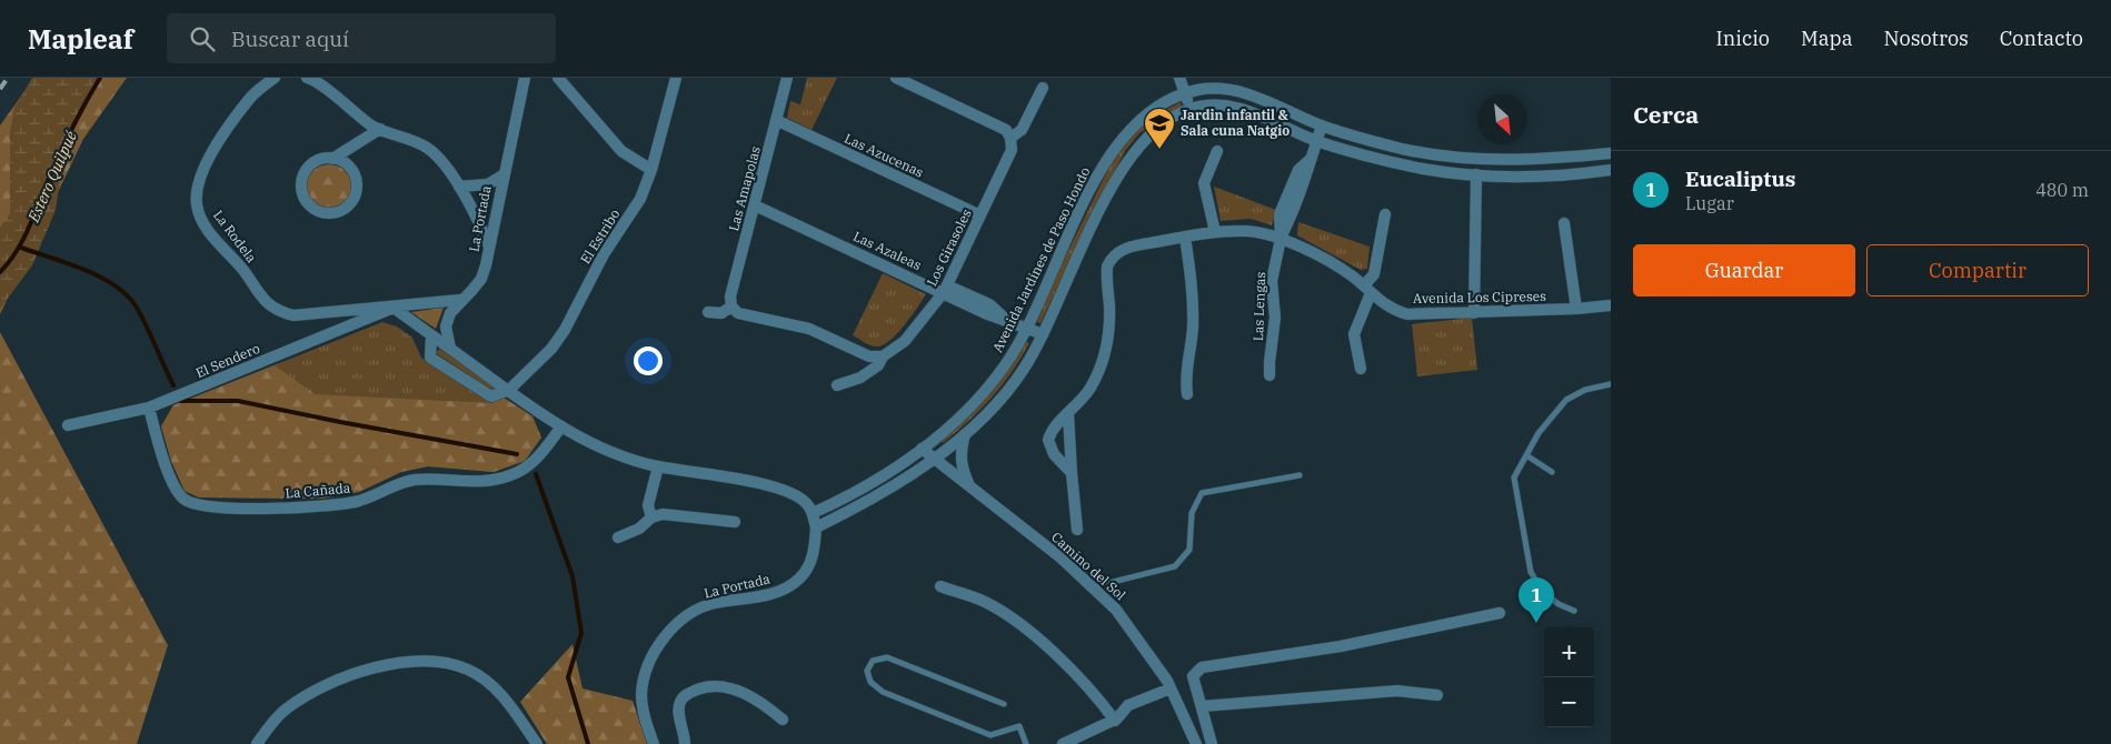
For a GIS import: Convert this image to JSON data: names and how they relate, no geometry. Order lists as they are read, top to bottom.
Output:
{
  "streets": {
    "street": [
      "Las Azucenas",
      "Las Amapolas",
      "La Portada",
      "La Rodela",
      "El Estribo",
      "Los Girasoles",
      "Las Azaleas",
      "Avenida Jardines de Paso Hondo",
      "Avenida Los Cipreses",
      "Las Lengas",
      "El Sendero",
      "La Cañada",
      "Camino del Sol"
    ]
  },
  "crossings": [
    ["Las Azucenas", "Las Amapolas"],
    ["Las Azucenas", "Los Girasoles"],
    ["Las Amapolas", "Las Azaleas"],
    ["La Portada", "La Rodela"],
    ["La Portada", "Avenida Jardines de Paso Hondo"],
    ["La Rodela", "El Sendero"],
    ["Los Girasoles", "Las Azaleas"],
    ["Las Azaleas", "Avenida Jardines de Paso Hondo"],
    ["Avenida Jardines de Paso Hondo", "Las Lengas"],
    ["Avenida Jardines de Paso Hondo", "Camino del Sol"],
    ["Avenida Los Cipreses", "Las Lengas"],
    ["El Sendero", "La Cañada"]
  ],
  "water": ["Estero Quilpué"],
  "places": {
    "school or university": ["Jardin infantil & Sala cuna Natgio"]
  },
  "north": "bottom right",
  "page": {
    "header": "Mapleaf",
    "search": "Buscar aquí",
    "nav": [
      "Inicio",
      "Mapa",
      "Nosotros",
      "Contacto"
    ],
    "heading": "Cerca",
    "list": [
      {
        "mark": "1",
        "name": "Eucaliptus",
        "note": "Lugar",
        "value": "480 m"
      }
    ],
    "buttons": ["Guardar", "Compartir"],
    "pins": "1",
    "map_buttons": ["+", "−"]
  }
}
